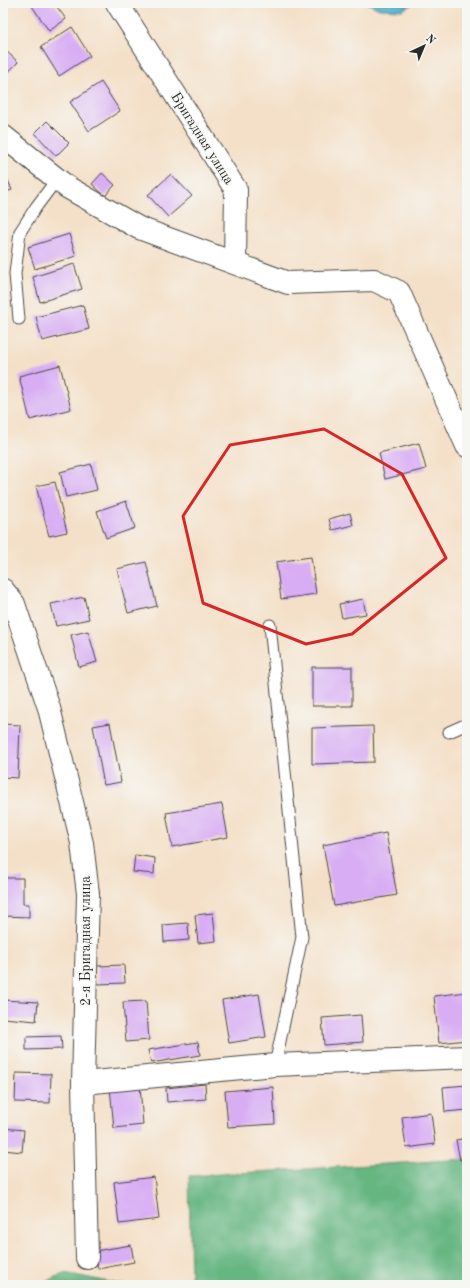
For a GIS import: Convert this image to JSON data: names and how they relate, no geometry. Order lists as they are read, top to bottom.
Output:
{
  "streets": {
    "street": ["Бригадная улица", "2-я Бригадная улица"]
  },
  "north": "top right"
}
